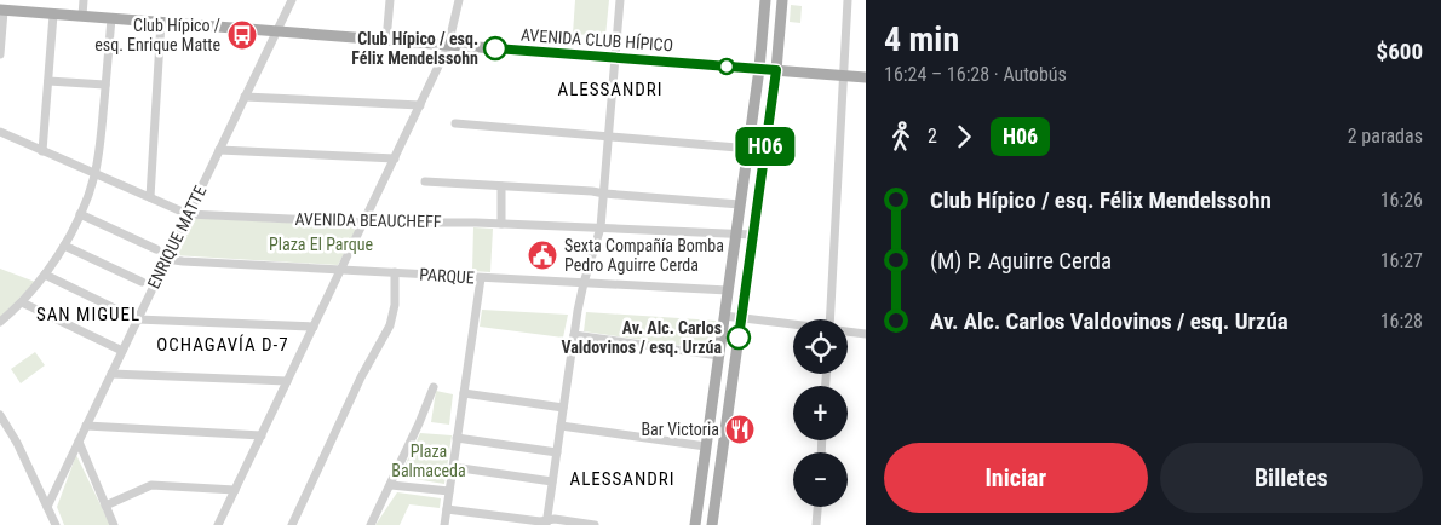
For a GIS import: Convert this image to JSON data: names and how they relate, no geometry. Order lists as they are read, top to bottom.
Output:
{
  "streets": {
    "main road": ["AVENIDA CLUB HÍPICO"],
    "street": ["AVENIDA BEAUCHEFF", "ENRIQUE MATTE", "PARQUE"]
  },
  "crossings": [
    ["AVENIDA CLUB HÍPICO", "ENRIQUE MATTE"],
    ["AVENIDA BEAUCHEFF", "ENRIQUE MATTE"],
    ["ENRIQUE MATTE", "PARQUE"]
  ],
  "districts": [
    "ALESSANDRI",
    "SAN MIGUEL",
    "OCHAGAVÍA D-7",
    "ALESSANDRI"
  ],
  "parks": ["Plaza El Parque", "Plaza Balmaceda"],
  "places": {
    "bus stop": ["Club Hípico / esq. Enrique Matte"],
    "other": ["Club Hípico / esq. Félix Mendelssohn", "Av. Alc. Carlos Valdovinos / esq. Urzúa"],
    "public building": ["Sexta Compañía Bomba Pedro Aguirre Cerda"],
    "restaurant": ["Bar Victoria"]
  },
  "lines": ["bus line H06"],
  "page": {
    "on_map": "H06",
    "heading": ["4 min", "16:24 – 16:28 · Autobús", "$600"],
    "legs": ["2", "H06", "2 paradas"],
    "list": [
      {
        "name": "Club Hípico / esq. Félix Mendelssohn",
        "value": "16:26"
      },
      {
        "name": "(M) P. Aguirre Cerda",
        "value": "16:27"
      },
      {
        "name": "Av. Alc. Carlos Valdovinos / esq. Urzúa",
        "value": "16:28"
      }
    ],
    "map_buttons": ["+", "−"],
    "buttons": ["Iniciar", "Billetes"]
  }
}
